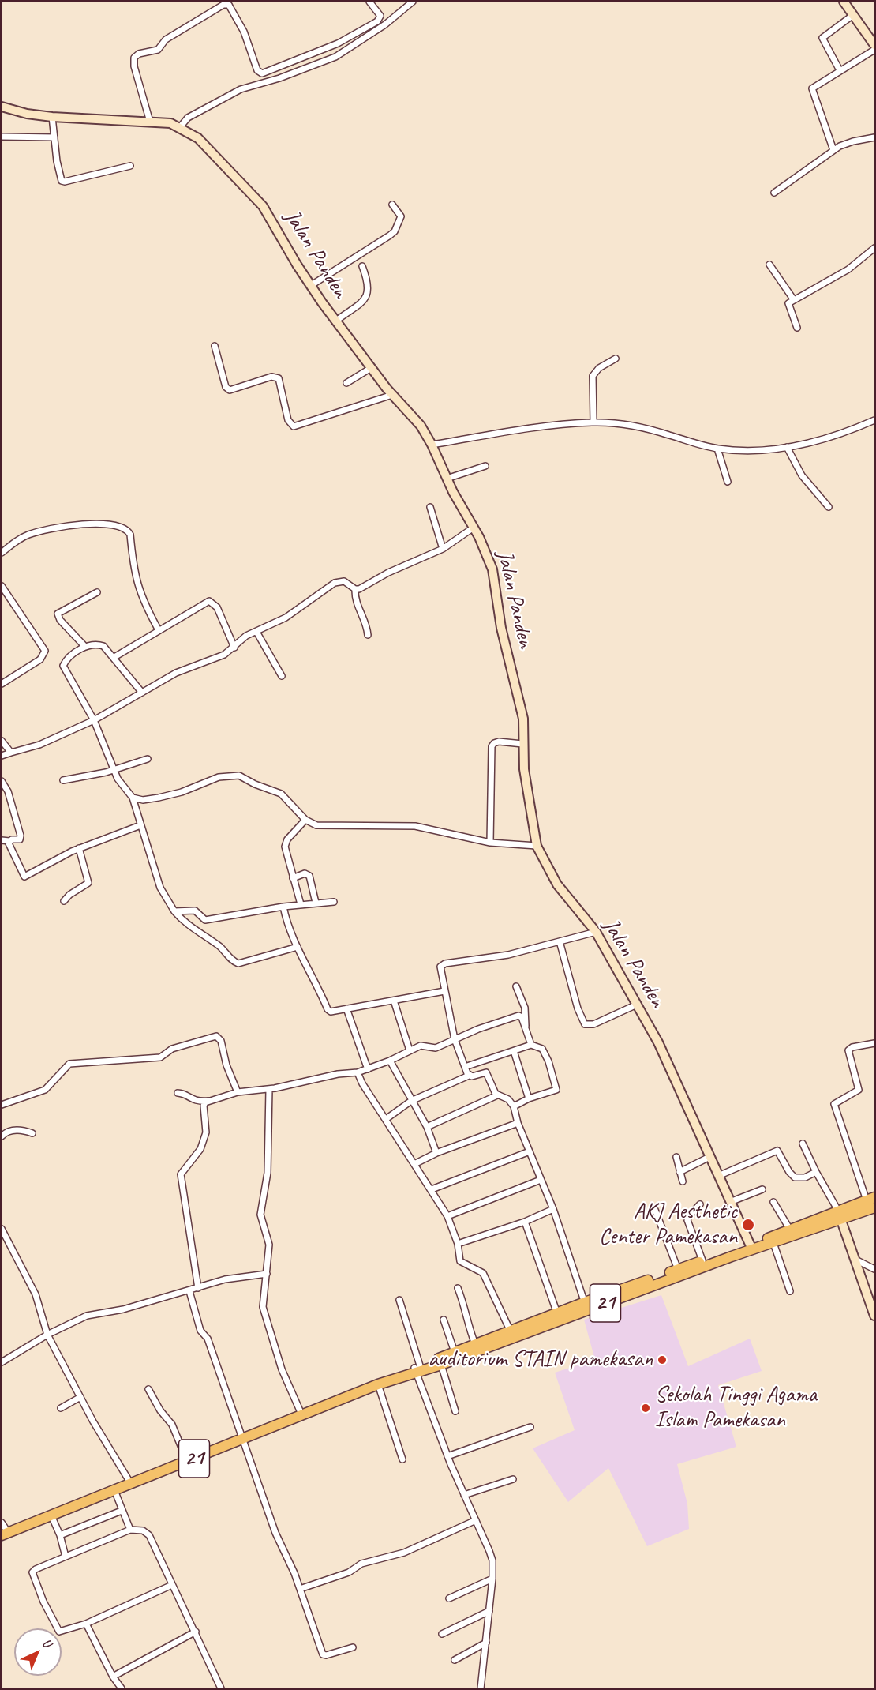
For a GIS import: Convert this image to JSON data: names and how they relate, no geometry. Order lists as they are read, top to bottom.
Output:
{
  "streets": {
    "highway": ["21"],
    "street": ["Jalan Panden"]
  },
  "crossings": [
    ["Jalan Panden", "21"]
  ],
  "places": ["AKJ Aesthetic Center Pamekasan", "auditorium STAIN pamekasan", "Sekolah Tinggi Agama Islam Pamekasan"],
  "north": "top right"
}
